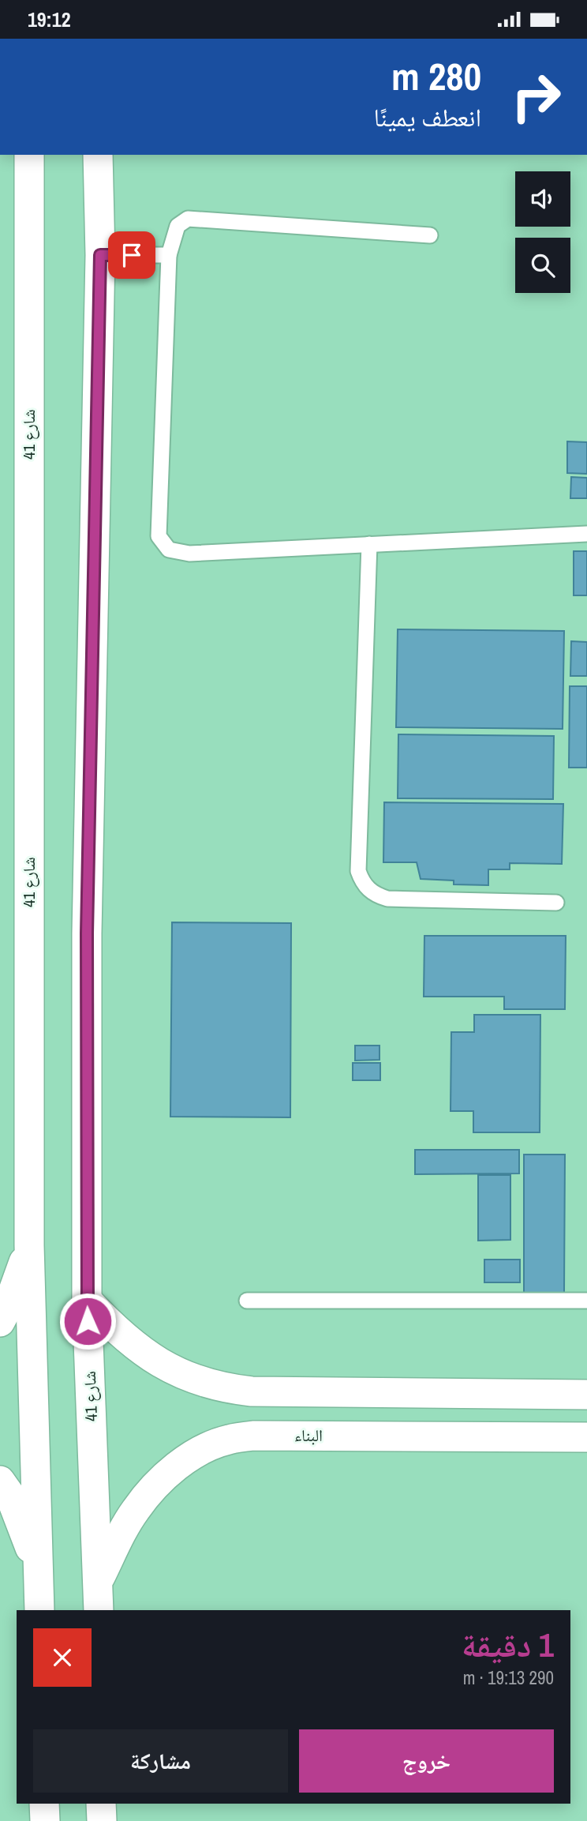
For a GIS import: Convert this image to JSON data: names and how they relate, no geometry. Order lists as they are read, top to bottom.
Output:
{
  "streets": {
    "street": ["شارع 41", "البناء"]
  },
  "crossings": [
    ["شارع 41", "البناء"]
  ],
  "page": {
    "status": "19:12",
    "turn": ["280 m", "انعطف يمينًا"],
    "heading": ["1 دقيقة", "290 m · 19:13"],
    "buttons": ["خروج", "مشاركة"]
  }
}
